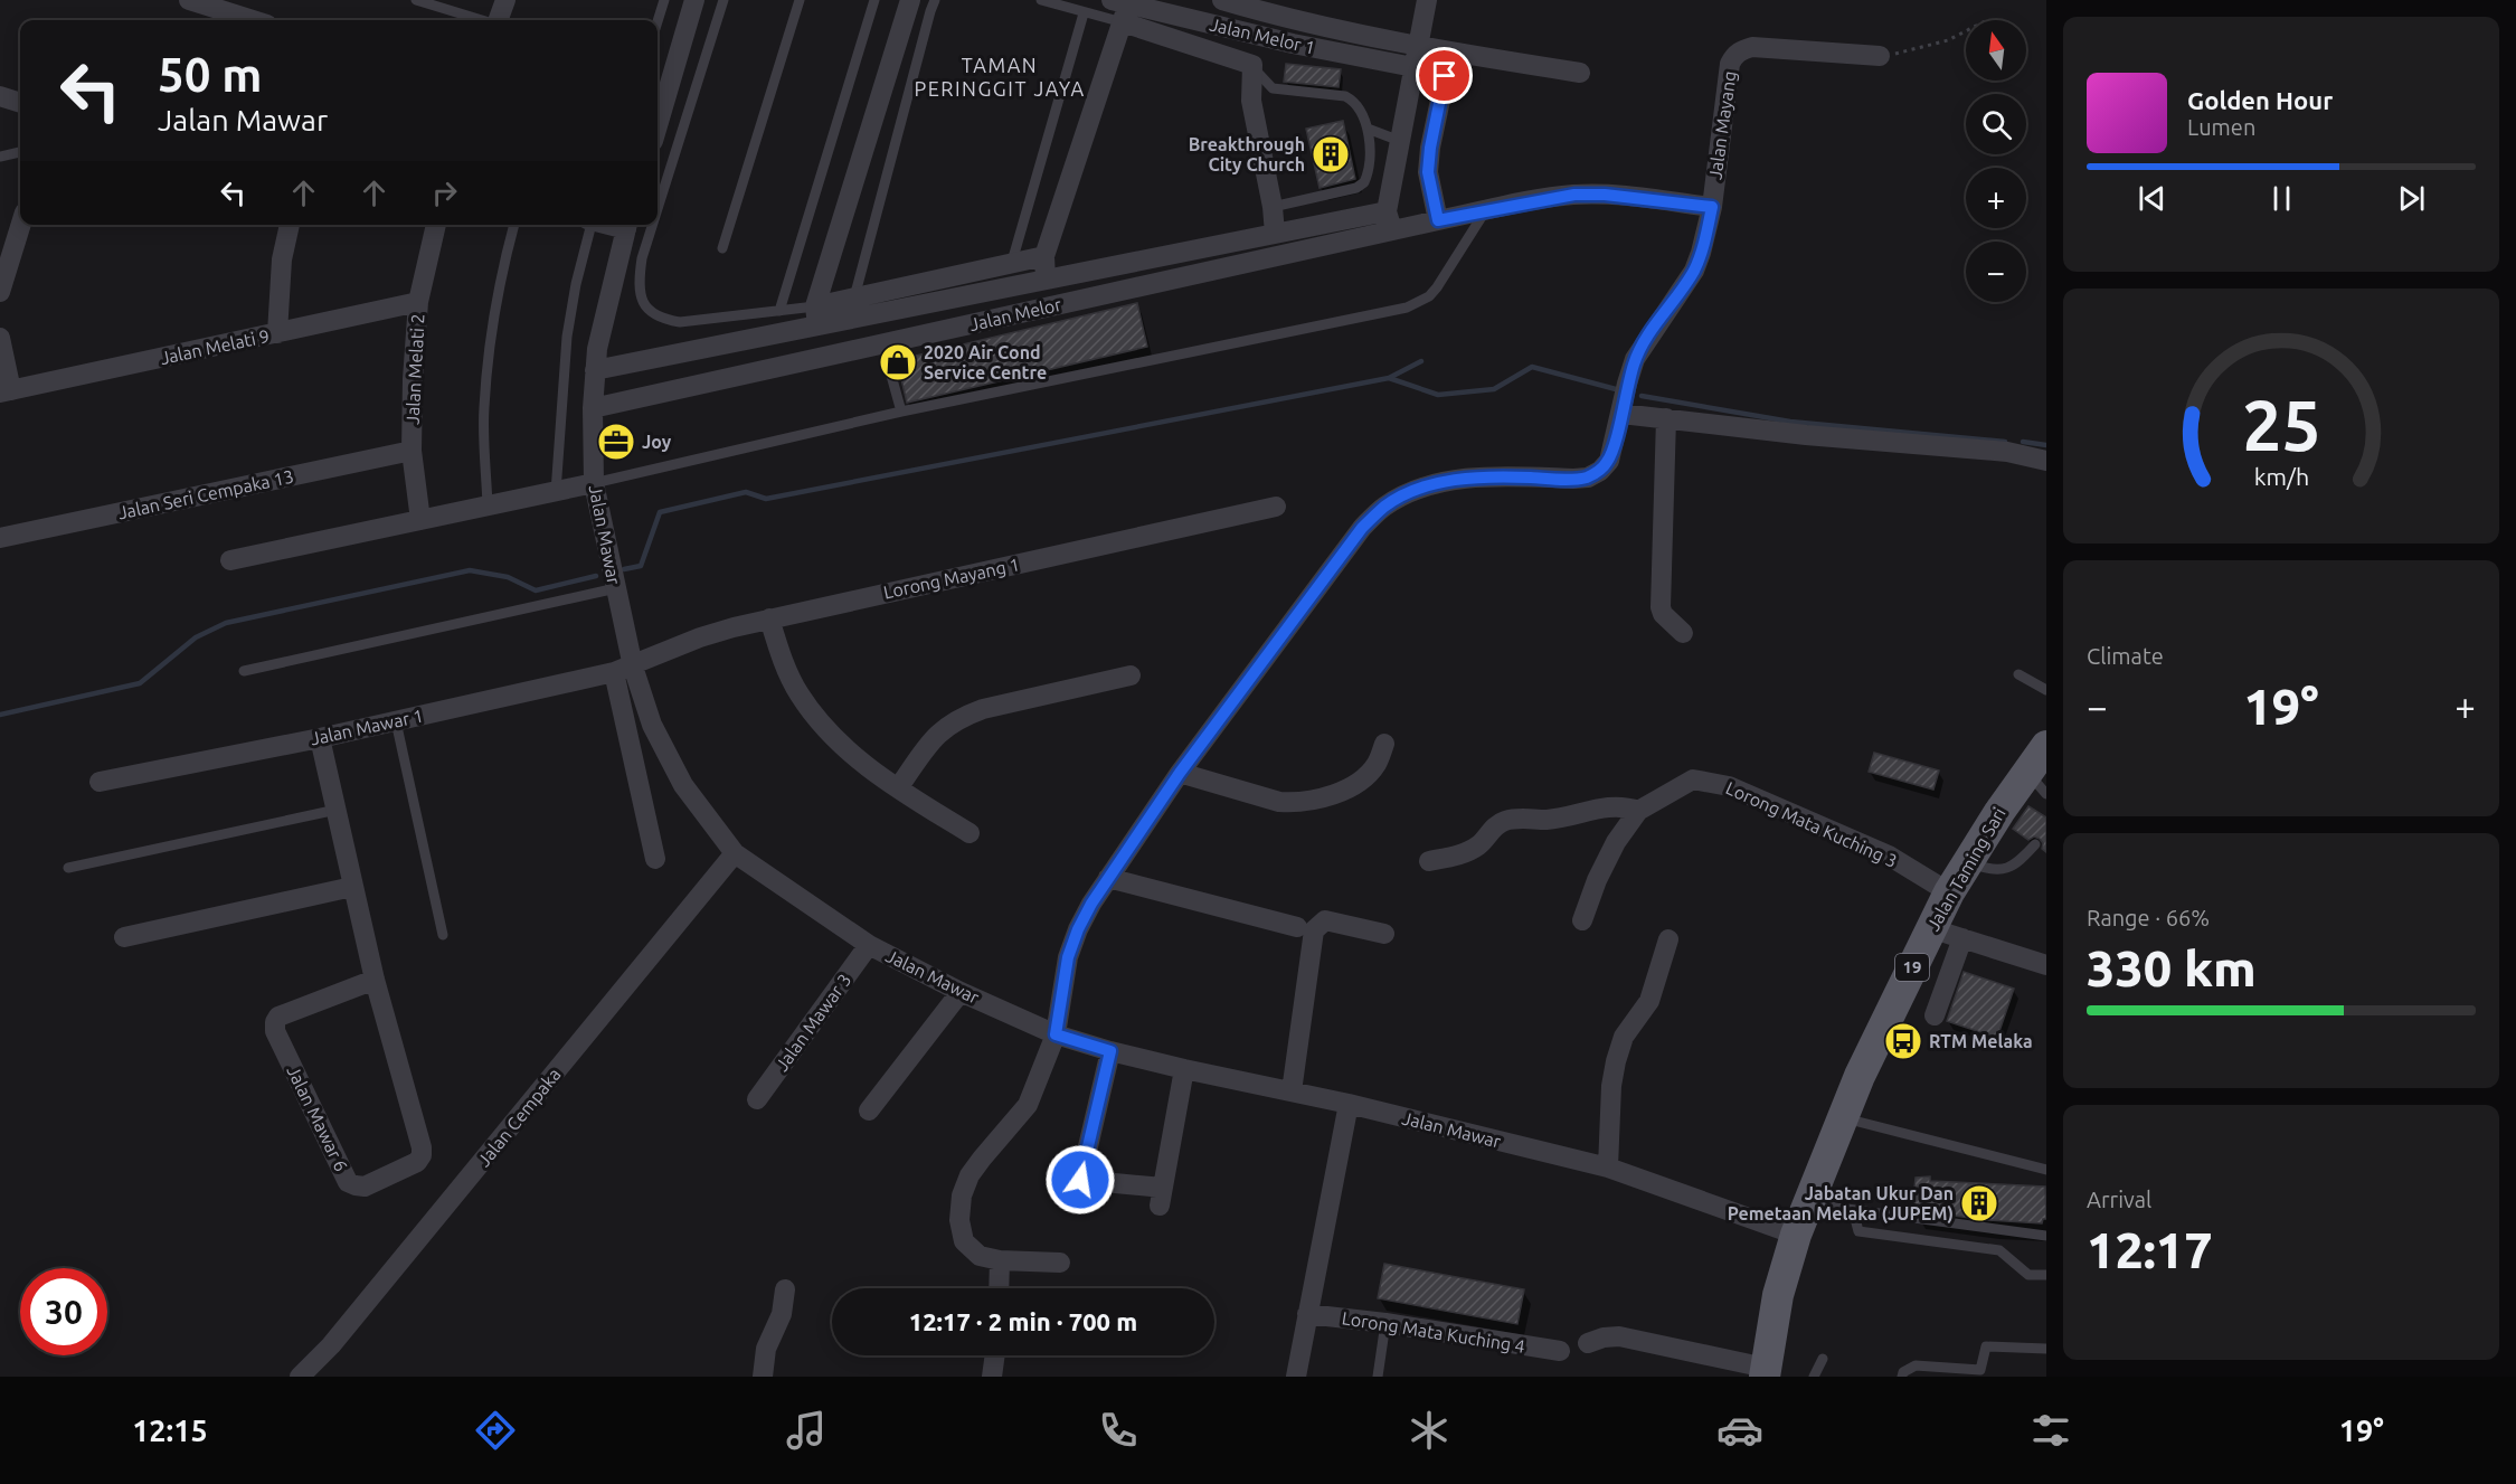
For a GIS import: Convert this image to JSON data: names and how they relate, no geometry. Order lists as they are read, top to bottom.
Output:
{
  "streets": {
    "main road": ["Jalan Taming Sari", "19"],
    "street": [
      "Jalan Melor 1",
      "Jalan Mayang",
      "Jalan Melor",
      "Jalan Melati 9",
      "Jalan Melati 2",
      "Jalan Seri Cempaka 13",
      "Jalan Mawar",
      "Lorong Mayang 1",
      "Jalan Mawar 1",
      "Lorong Mata Kuching 3",
      "Jalan Mawar 3",
      "Jalan Cempaka",
      "Jalan Mawar 6",
      "Lorong Mata Kuching 4"
    ]
  },
  "crossings": [
    ["Jalan Mayang", "Jalan Melor"],
    ["Jalan Mayang", "Jalan Mawar"],
    ["Jalan Melor", "Jalan Mawar"],
    ["Jalan Melati 9", "Jalan Melati 2"],
    ["Jalan Melati 2", "Jalan Seri Cempaka 13"],
    ["Jalan Mawar", "Lorong Mayang 1"],
    ["Jalan Mawar", "Jalan Mawar 1"],
    ["Jalan Mawar", "Jalan Taming Sari"],
    ["Jalan Mawar", "Jalan Mawar 3"],
    ["Jalan Mawar", "Jalan Cempaka"],
    ["Lorong Mayang 1", "Jalan Mawar 1"],
    ["Jalan Mawar 1", "Jalan Mawar 6"],
    ["Lorong Mata Kuching 3", "Jalan Taming Sari"]
  ],
  "districts": ["TAMAN PERINGGIT JAYA"],
  "places": {
    "building": ["Breakthrough City Church", "Jabatan Ukur Dan Pemetaan Melaka (JUPEM)"],
    "shop": ["2020 Air Cond Service Centre"],
    "office": ["Joy"],
    "bus stop": ["RTM Melaka"]
  },
  "north": "top",
  "page": {
    "map_buttons": ["+", "−"],
    "turn": ["50 m", "Jalan Mawar"],
    "song": ["Golden Hour", "Lumen"],
    "tile": [
      "Climate",
      ["Range · 66%", "330 km"],
      ["Arrival", "12:17"]
    ],
    "heat": ["−", "19°", "+"],
    "limit": "30",
    "trip": "12:17 · 2 min · 700 m",
    "tabs": ["12:15", "19°"],
    "gauge": ["25", "km/h"]
  }
}
